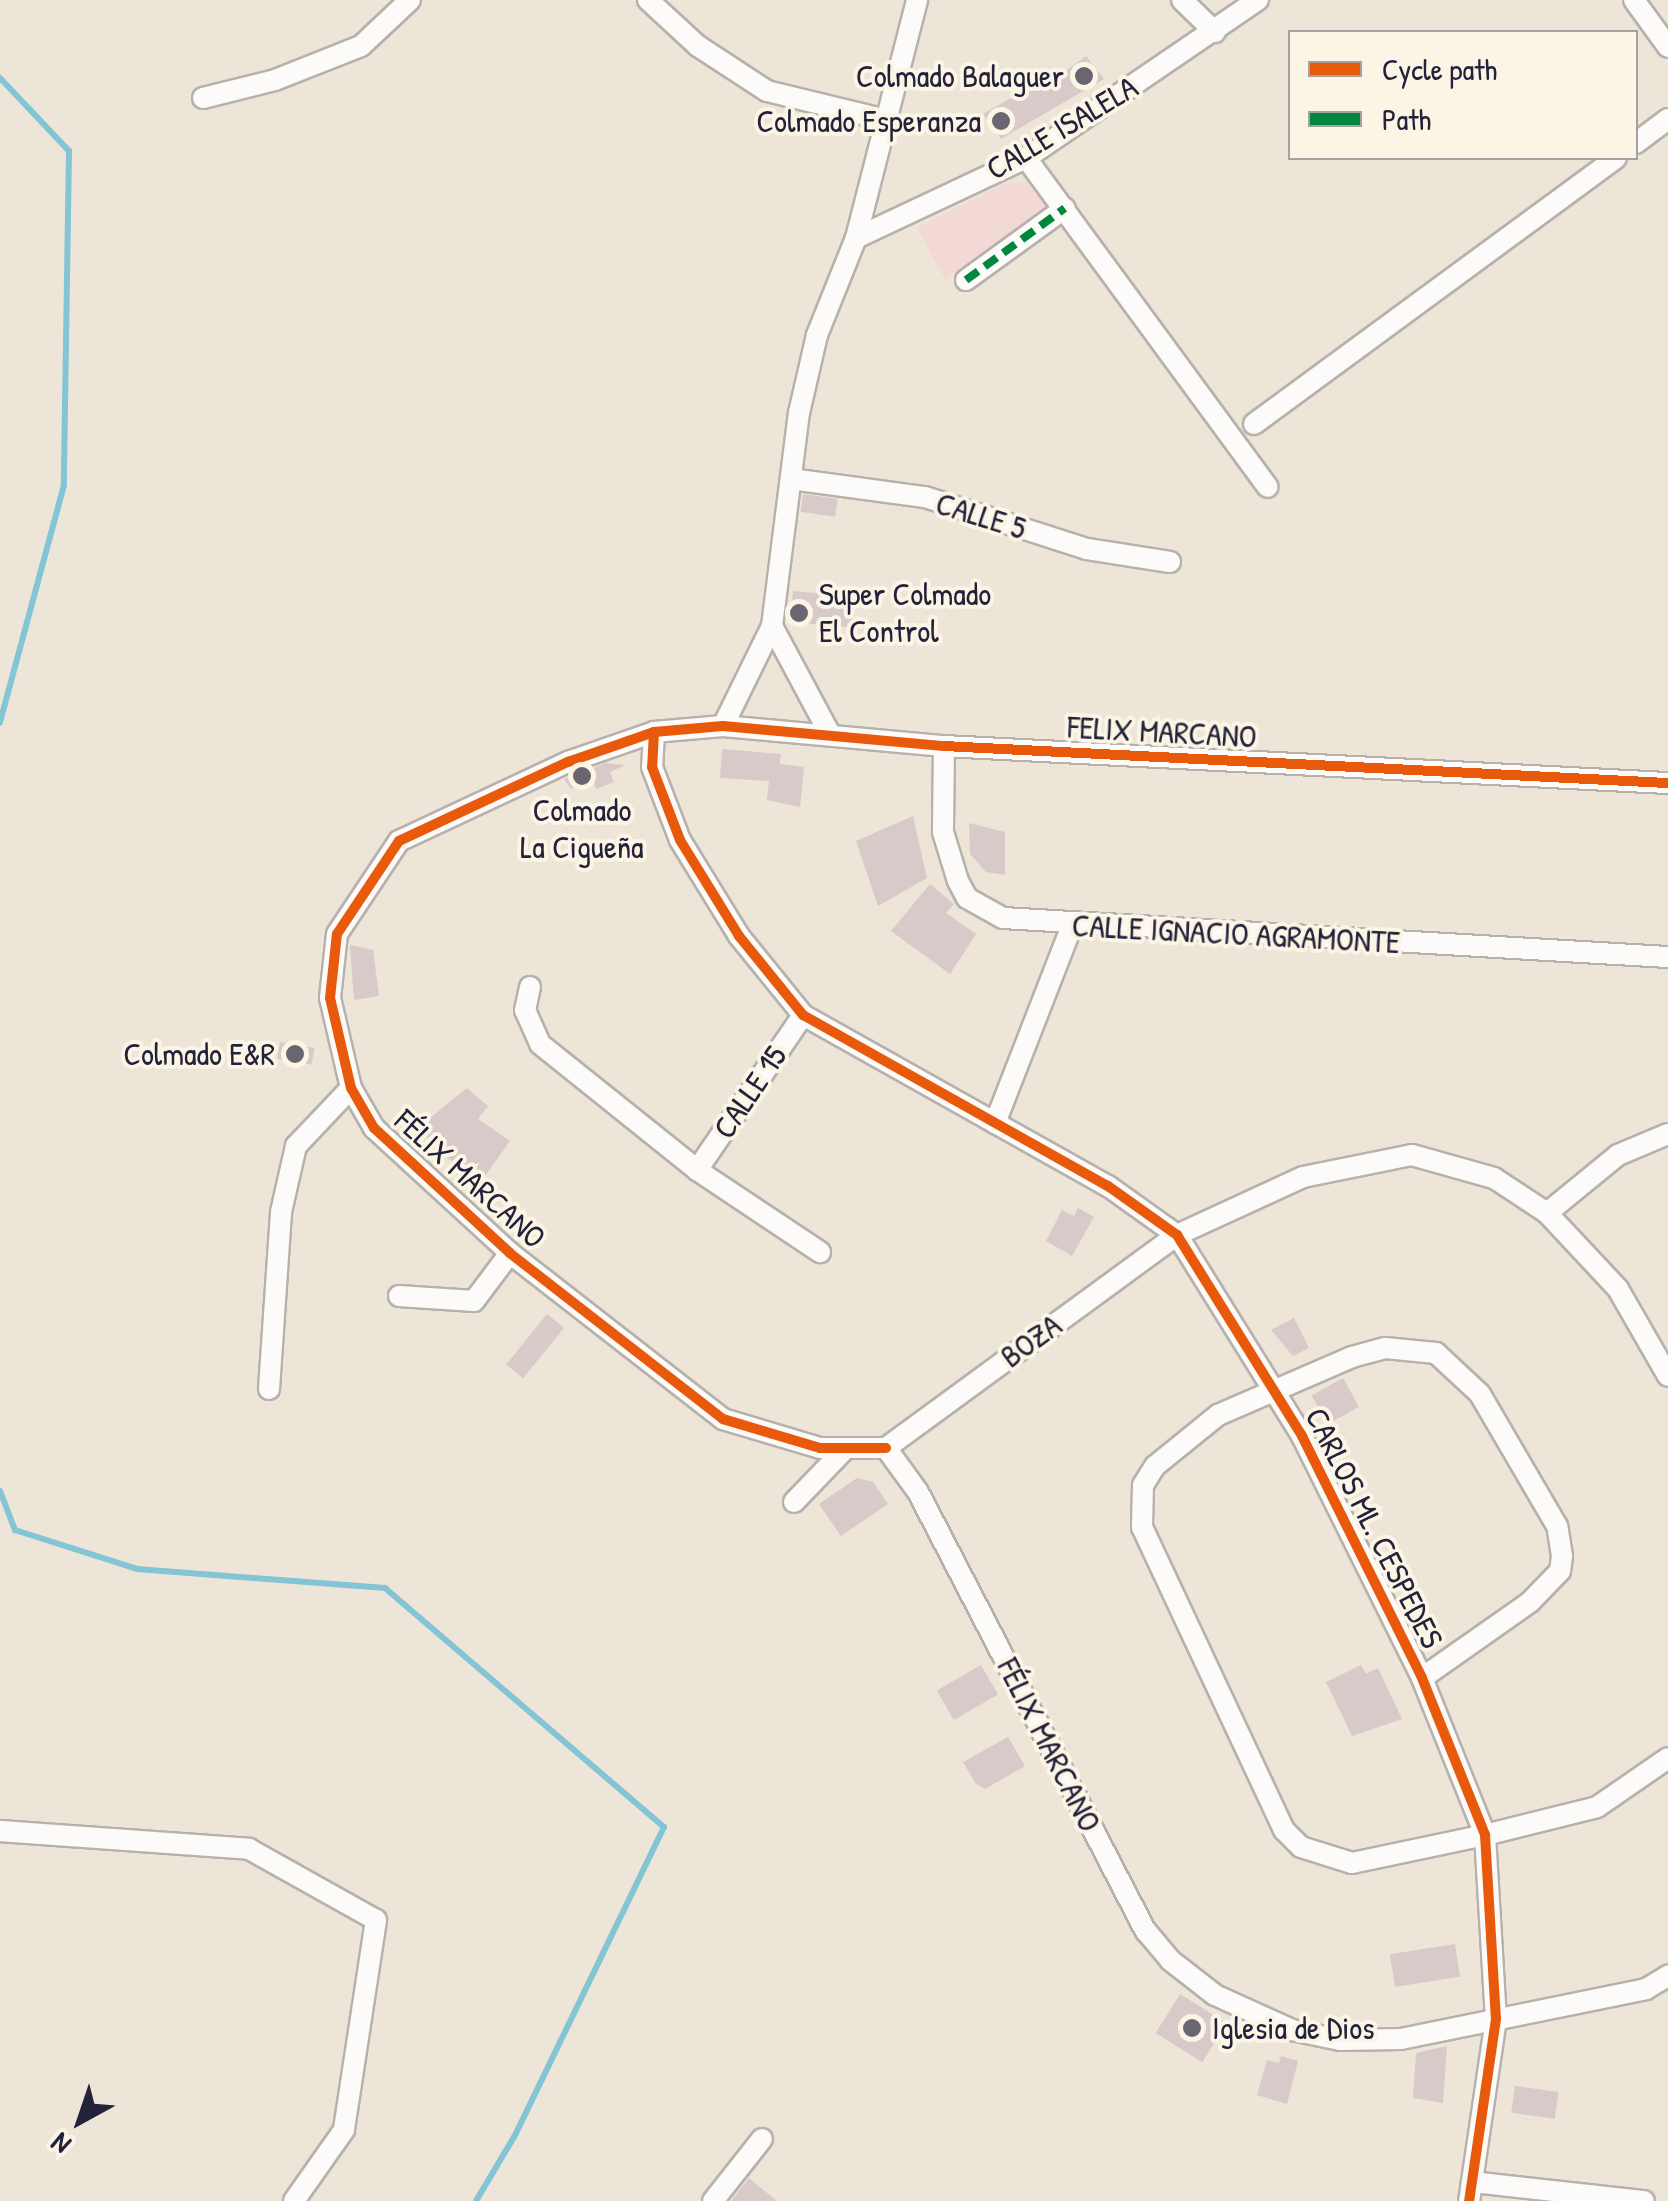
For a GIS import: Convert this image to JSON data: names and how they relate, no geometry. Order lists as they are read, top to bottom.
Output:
{
  "streets": {
    "street": [
      "CALLE ISALELA",
      "CALLE 5",
      "FELIX MARCANO",
      "CALLE IGNACIO AGRAMONTE",
      "CALLE 15",
      "FÉLIX MARCANO",
      "BOZA",
      "CARLOS ML. CESPEDES"
    ]
  },
  "crossings": [
    ["FELIX MARCANO", "CALLE IGNACIO AGRAMONTE"],
    ["FELIX MARCANO", "FÉLIX MARCANO"],
    ["FELIX MARCANO", "CARLOS ML. CESPEDES"],
    ["CALLE 15", "CARLOS ML. CESPEDES"],
    ["FÉLIX MARCANO", "BOZA"],
    ["FÉLIX MARCANO", "CARLOS ML. CESPEDES"],
    ["BOZA", "CARLOS ML. CESPEDES"]
  ],
  "places": [
    "Colmado Balaguer",
    "Colmado Esperanza",
    "Super Colmado El Control",
    "Colmado La Cigueña",
    "Colmado E&R",
    "Iglesia de Dios"
  ],
  "legend": ["Cycle path", "Path"],
  "north": "bottom left"
}
